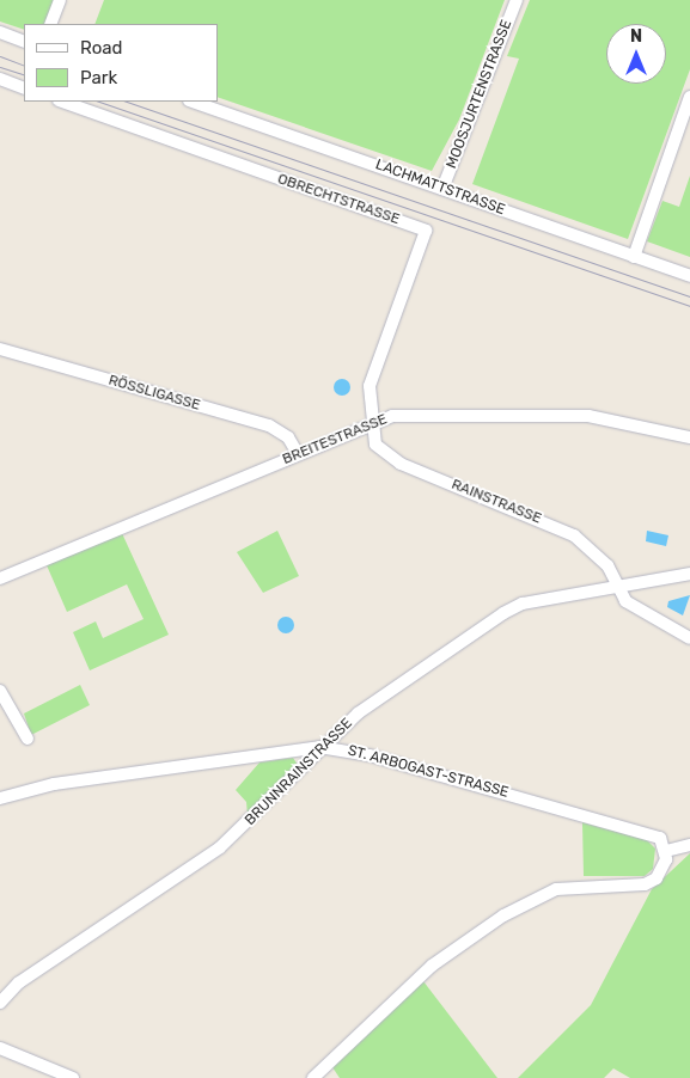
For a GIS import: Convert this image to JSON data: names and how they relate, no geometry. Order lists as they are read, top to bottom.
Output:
{
  "streets": {
    "street": [
      "MOOSJURTENSTRASSE",
      "LACHMATTSTRASSE",
      "OBRECHTSTRASSE",
      "RÖSSLIGASSE",
      "BREITESTRASSE",
      "RAINSTRASSE",
      "BRUNNRAINSTRASSE",
      "ST. ARBOGAST-STRASSE"
    ]
  },
  "crossings": [
    ["MOOSJURTENSTRASSE", "LACHMATTSTRASSE"],
    ["OBRECHTSTRASSE", "BREITESTRASSE"],
    ["OBRECHTSTRASSE", "RAINSTRASSE"],
    ["RÖSSLIGASSE", "BREITESTRASSE"],
    ["BREITESTRASSE", "RAINSTRASSE"],
    ["RAINSTRASSE", "BRUNNRAINSTRASSE"],
    ["BRUNNRAINSTRASSE", "ST. ARBOGAST-STRASSE"]
  ],
  "legend": ["Road", "Park"],
  "north": "top"
}
